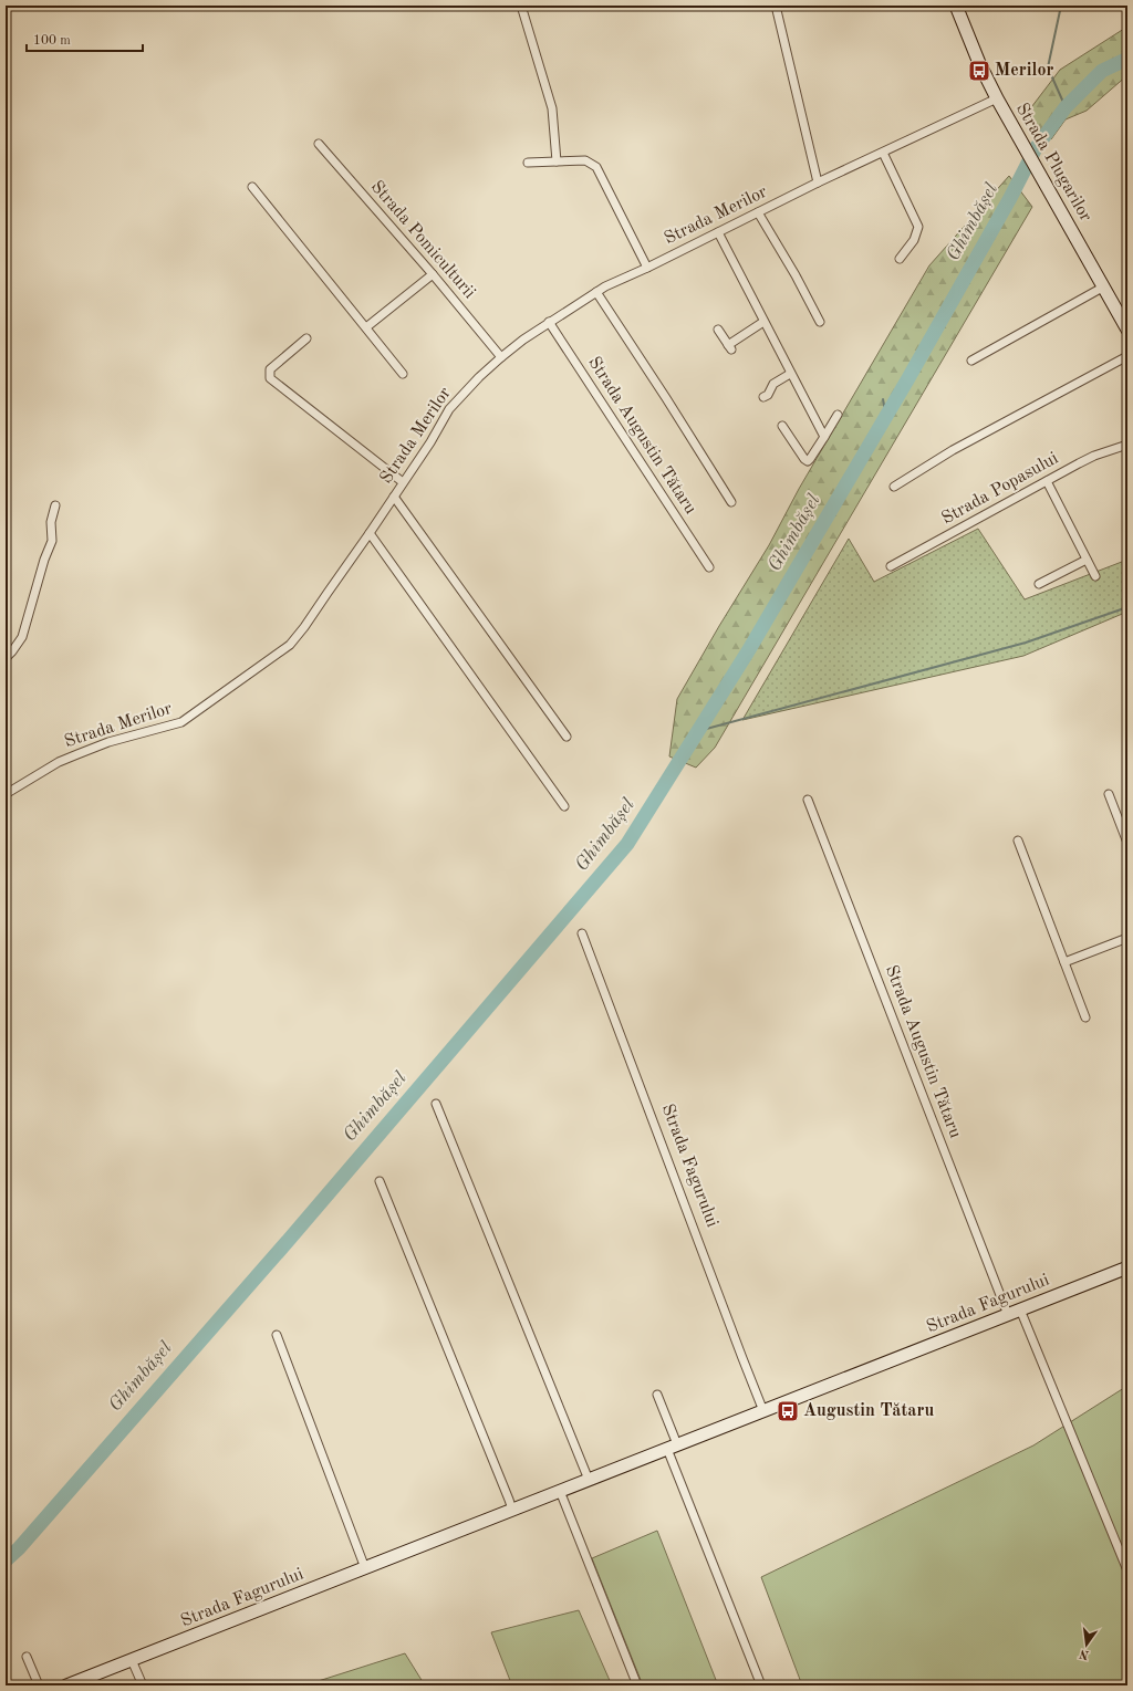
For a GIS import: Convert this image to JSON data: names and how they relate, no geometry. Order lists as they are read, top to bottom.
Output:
{
  "streets": {
    "street": [
      "Strada Plugarilor",
      "Strada Merilor",
      "Strada Pomiculturii",
      "Strada Augustin Tătaru",
      "Strada Popasului",
      "Strada Fagurului"
    ]
  },
  "crossings": [
    ["Strada Plugarilor", "Strada Merilor"],
    ["Strada Merilor", "Strada Pomiculturii"],
    ["Strada Merilor", "Strada Augustin Tătaru"],
    ["Strada Augustin Tătaru", "Strada Fagurului"]
  ],
  "water": ["Ghimbășel"],
  "places": {
    "bus stop": ["Merilor", "Augustin Tătaru"]
  },
  "scale_bar": "100 m",
  "north": "bottom"
}
